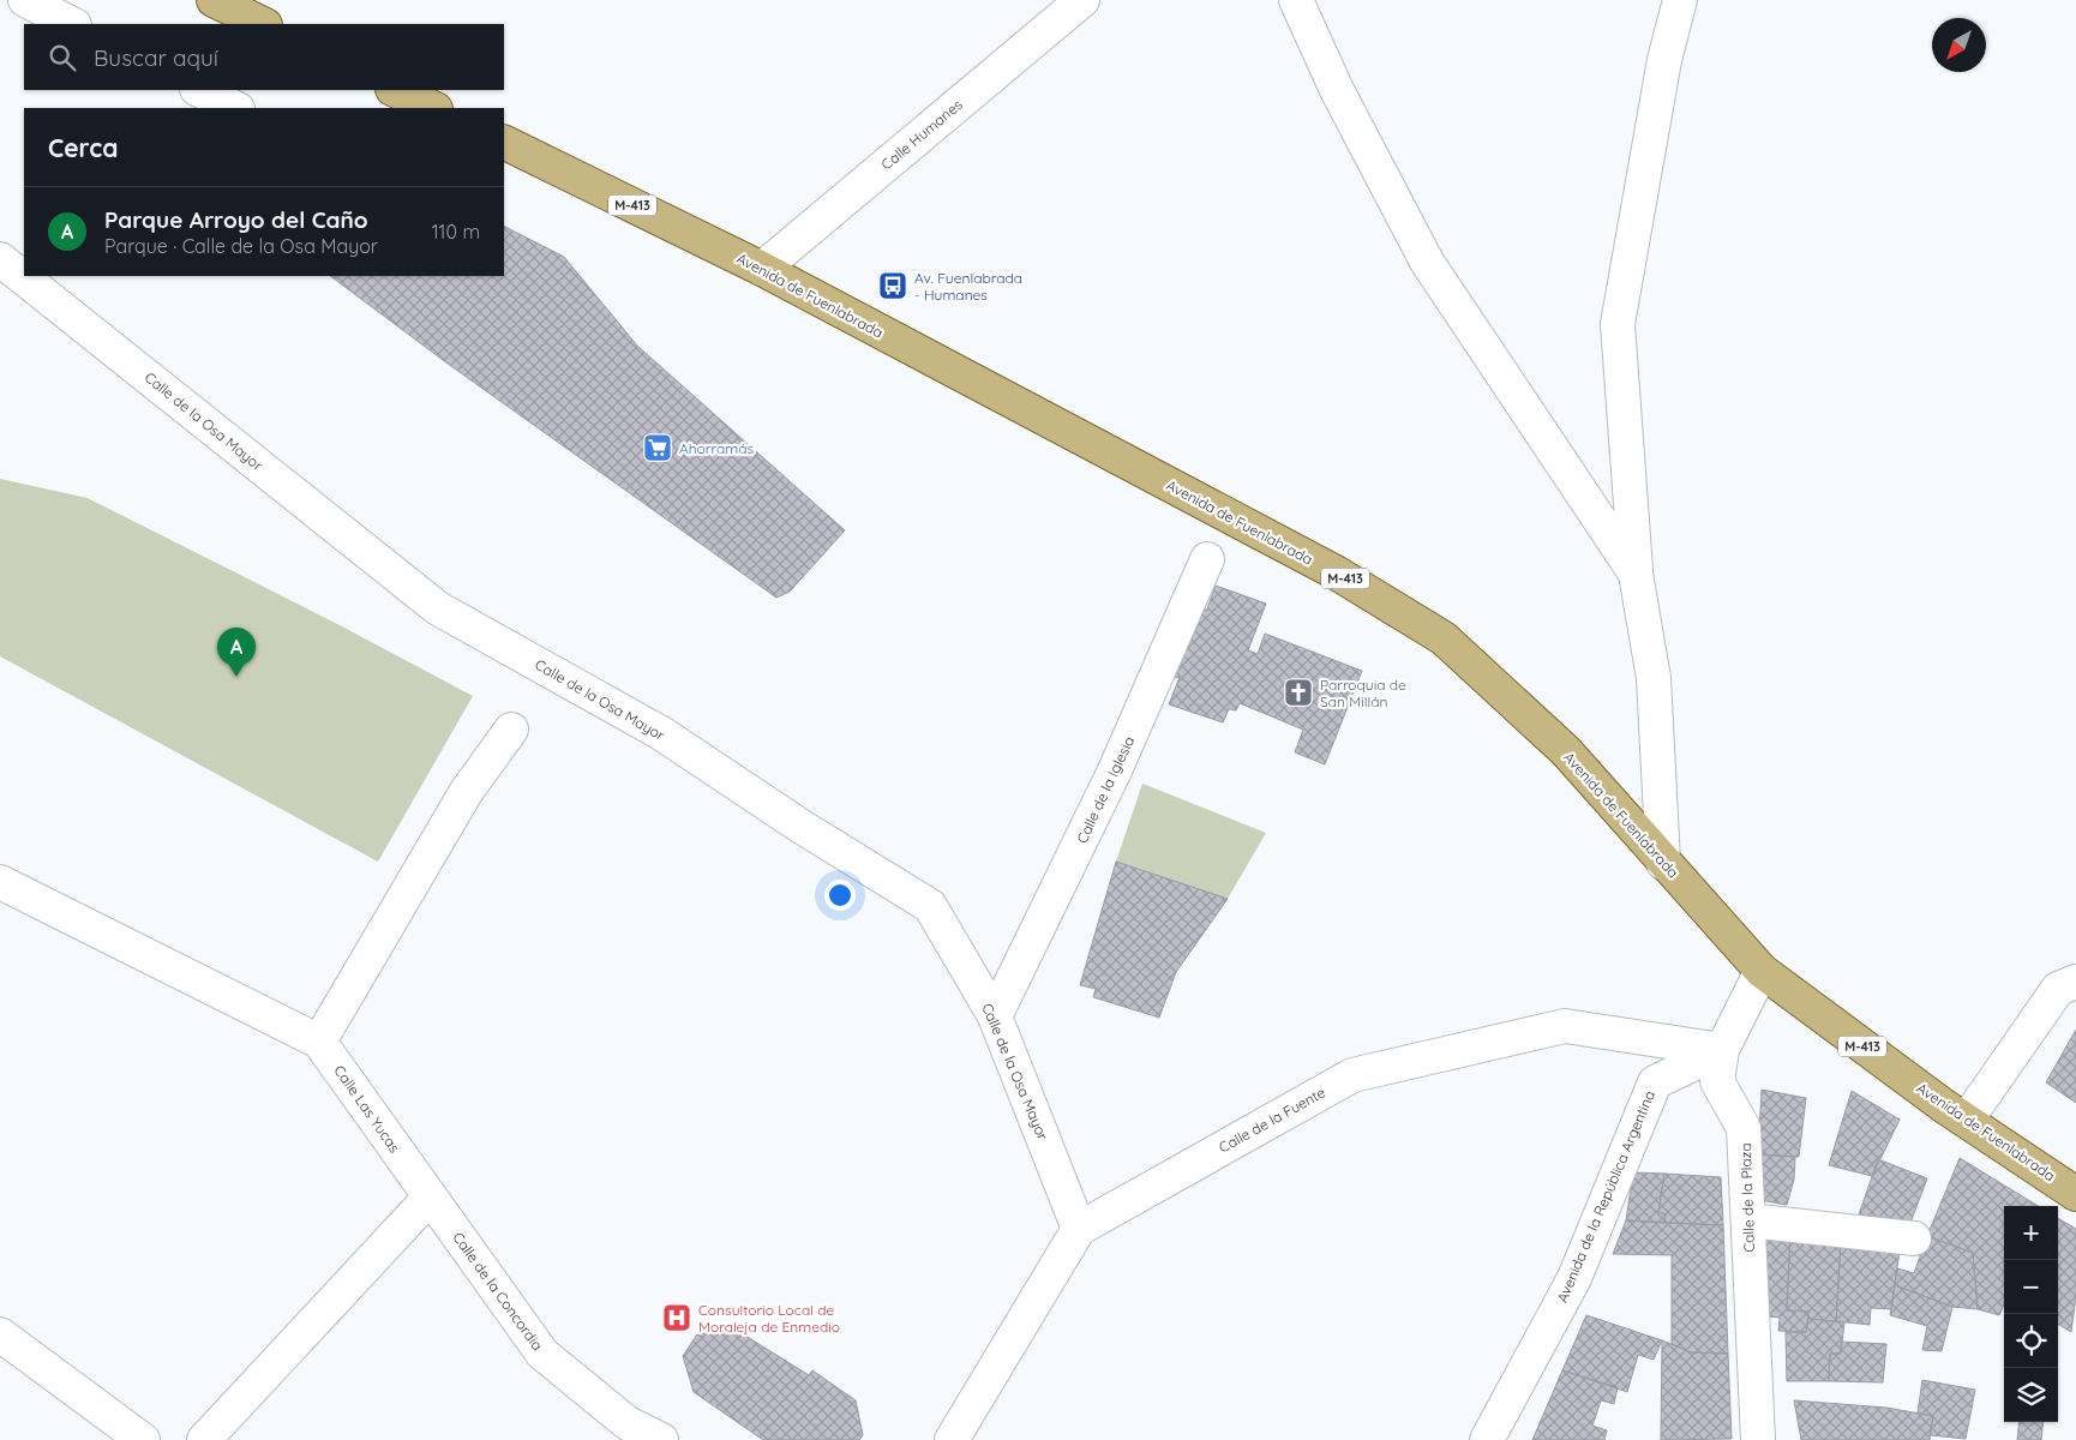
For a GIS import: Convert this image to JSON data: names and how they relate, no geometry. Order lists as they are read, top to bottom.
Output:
{
  "streets": {
    "main road": ["M-413", "Avenida de Fuenlabrada"],
    "street": [
      "Calle Humanes",
      "Calle de la Osa Mayor",
      "Calle de la Iglesia",
      "Calle Las Yucas",
      "Calle de la Fuente",
      "Avenida de la República Argentina",
      "Calle de la Plaza",
      "Calle de la Concordia"
    ]
  },
  "crossings": [
    ["Calle Humanes", "Avenida de Fuenlabrada"],
    ["Avenida de Fuenlabrada", "Calle de la Plaza"],
    ["Calle de la Osa Mayor", "Calle de la Iglesia"],
    ["Calle de la Osa Mayor", "Calle de la Fuente"],
    ["Calle Las Yucas", "Calle de la Concordia"],
    ["Calle de la Fuente", "Avenida de la República Argentina"],
    ["Calle de la Fuente", "Calle de la Plaza"],
    ["Avenida de la República Argentina", "Calle de la Plaza"]
  ],
  "places": {
    "bus stop": ["Av. Fuenlabrada - Humanes"],
    "supermarket": ["Ahorramás"],
    "church": ["Parroquia de San Millán"],
    "hospital": ["Consultorio Local de Moraleja de Enmedio"]
  },
  "north": "bottom left",
  "page": {
    "search": "Buscar aquí",
    "heading": "Cerca",
    "list": [
      {
        "mark": "A",
        "name": "Parque Arroyo del Caño",
        "note": "Parque · Calle de la Osa Mayor",
        "value": "110 m"
      }
    ],
    "pins": "A",
    "map_buttons": ["+", "−"]
  }
}
